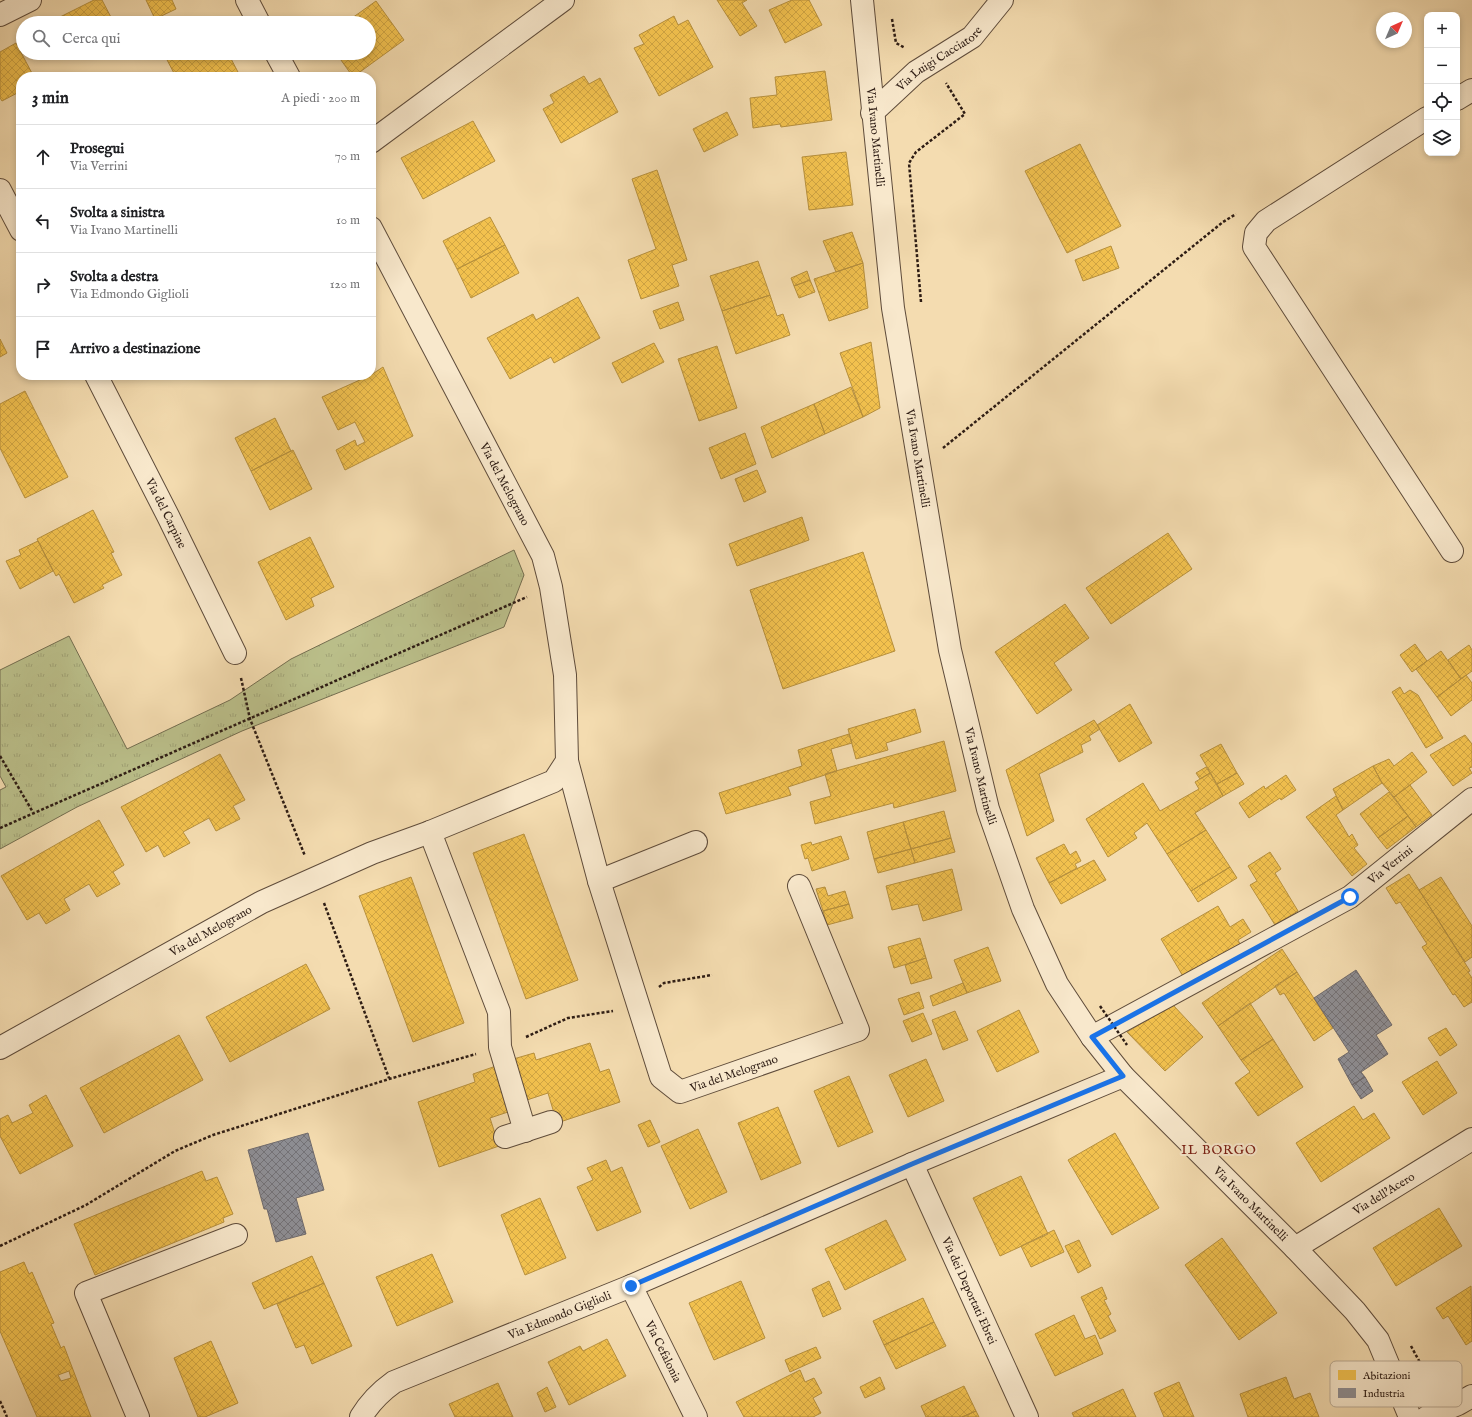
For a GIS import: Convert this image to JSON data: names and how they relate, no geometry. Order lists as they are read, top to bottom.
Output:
{
  "streets": {
    "street": [
      "Via Luigi Cacciatore",
      "Via Ivano Martinelli",
      "Via del Melograno",
      "Via del Carpine",
      "Via Verrini",
      "Via dell'Acero",
      "Via dei Deportati Ebrei",
      "Via Edmondo Giglioli",
      "Via Cefalonia"
    ]
  },
  "crossings": [
    ["Via Luigi Cacciatore", "Via Ivano Martinelli"],
    ["Via Ivano Martinelli", "Via Verrini"],
    ["Via Ivano Martinelli", "Via dell'Acero"],
    ["Via Ivano Martinelli", "Via Edmondo Giglioli"],
    ["Via dei Deportati Ebrei", "Via Edmondo Giglioli"],
    ["Via Edmondo Giglioli", "Via Cefalonia"]
  ],
  "districts": ["IL BORGO"],
  "legend": ["Abitazioni", "Industria"],
  "north": "top right",
  "page": {
    "map_buttons": ["+", "−"],
    "search": "Cerca qui",
    "heading": ["3 min", "A piedi · 200 m"],
    "list": [
      ["Prosegui", "Via Verrini", "70 m"],
      ["Svolta a sinistra", "Via Ivano Martinelli", "10 m"],
      ["Svolta a destra", "Via Edmondo Giglioli", "120 m"],
      "Arrivo a destinazione"
    ]
  }
}
